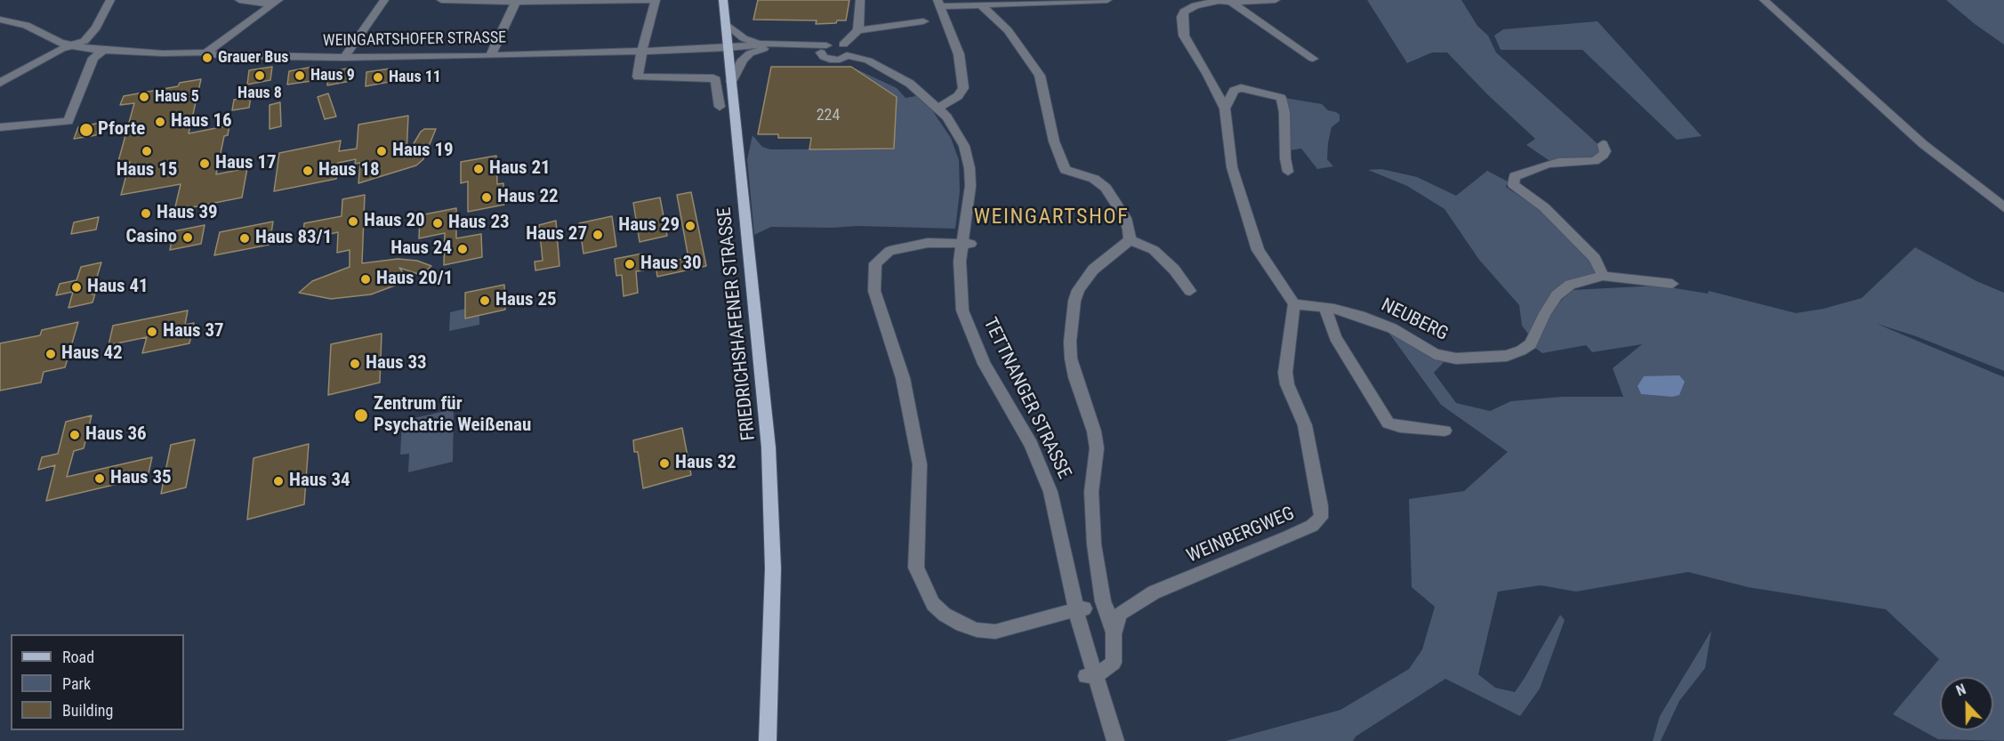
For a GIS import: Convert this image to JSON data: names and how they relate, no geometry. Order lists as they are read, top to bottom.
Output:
{
  "streets": {
    "main road": ["FRIEDRICHSHAFENER STRASSE"],
    "street": [
      "WEINGARTSHOFER STRASSE",
      "NEUBERG",
      "TETTNANGER STRASSE",
      "WEINBERGWEG"
    ]
  },
  "crossings": [
    ["WEINGARTSHOFER STRASSE", "FRIEDRICHSHAFENER STRASSE"],
    ["NEUBERG", "WEINBERGWEG"],
    ["TETTNANGER STRASSE", "WEINBERGWEG"]
  ],
  "districts": ["WEINGARTSHOF"],
  "places": [
    "Grauer Bus",
    "Haus 8",
    "Haus 9",
    "Haus 11",
    "Haus 5",
    "Haus 16",
    "Pforte",
    "Haus 15",
    "Haus 19",
    "Haus 17",
    "Haus 21",
    "Haus 18",
    "Haus 22",
    "Haus 39",
    "Haus 20",
    "Haus 23",
    "Haus 29",
    "Haus 27",
    "Casino",
    "Haus 83/1",
    "Haus 24",
    "Haus 30",
    "Haus 20/1",
    "Haus 41",
    "Haus 25",
    "Haus 37",
    "Haus 42",
    "Haus 33",
    "Zentrum für Psychatrie Weißenau",
    "Haus 36",
    "Haus 32",
    "Haus 35",
    "Haus 34"
  ],
  "house_numbers": ["224"],
  "legend": ["Road", "Park", "Building"],
  "north": "top"
}
